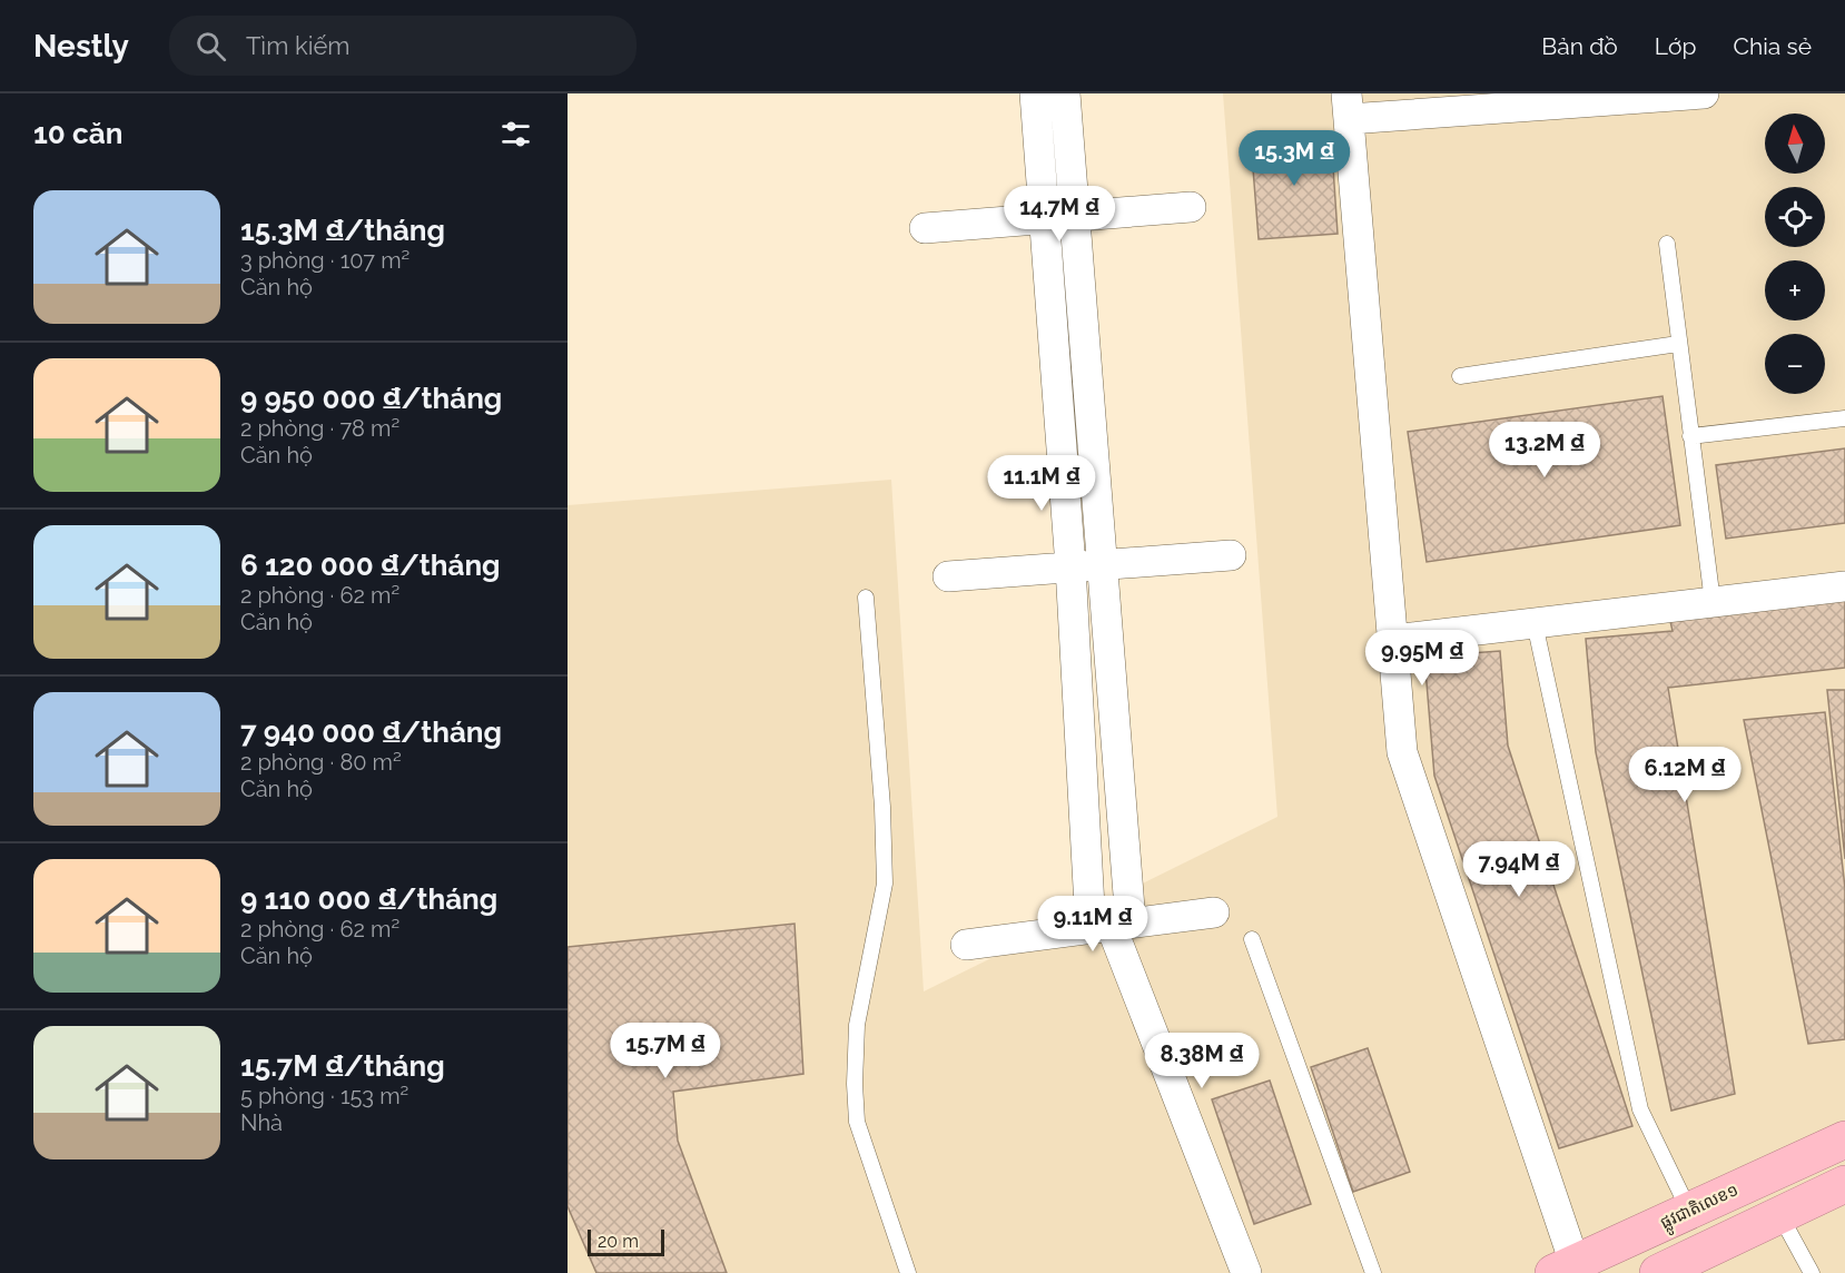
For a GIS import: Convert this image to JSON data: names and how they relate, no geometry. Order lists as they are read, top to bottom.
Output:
{
  "streets": {
    "highway": ["ផ្លូវជាតិលេខ១"]
  },
  "scale_bar": "20 m",
  "north": "top",
  "page": {
    "header": "Nestly",
    "search": "Tìm kiếm",
    "nav": ["Bản đồ", "Lớp", "Chia sẻ"],
    "heading": "10 căn",
    "map_buttons": ["+", "−"],
    "price": [
      "15.3M ₫",
      "14.7M ₫",
      "13.2M ₫",
      "11.1M ₫",
      "9.95M ₫",
      "6.12M ₫",
      "7.94M ₫",
      "9.11M ₫",
      "15.7M ₫",
      "8.38M ₫"
    ],
    "list": [
      {
        "name": "15.3M ₫/tháng",
        "note": "3 phòng · 107 m² · Căn hộ"
      },
      {
        "name": "9 950 000 ₫/tháng",
        "note": "2 phòng · 78 m² · Căn hộ"
      },
      {
        "name": "6 120 000 ₫/tháng",
        "note": "2 phòng · 62 m² · Căn hộ"
      },
      {
        "name": "7 940 000 ₫/tháng",
        "note": "2 phòng · 80 m² · Căn hộ"
      },
      {
        "name": "9 110 000 ₫/tháng",
        "note": "2 phòng · 62 m² · Căn hộ"
      },
      {
        "name": "15.7M ₫/tháng",
        "note": "5 phòng · 153 m² · Nhà"
      }
    ],
    "scale": "20 m"
  }
}
